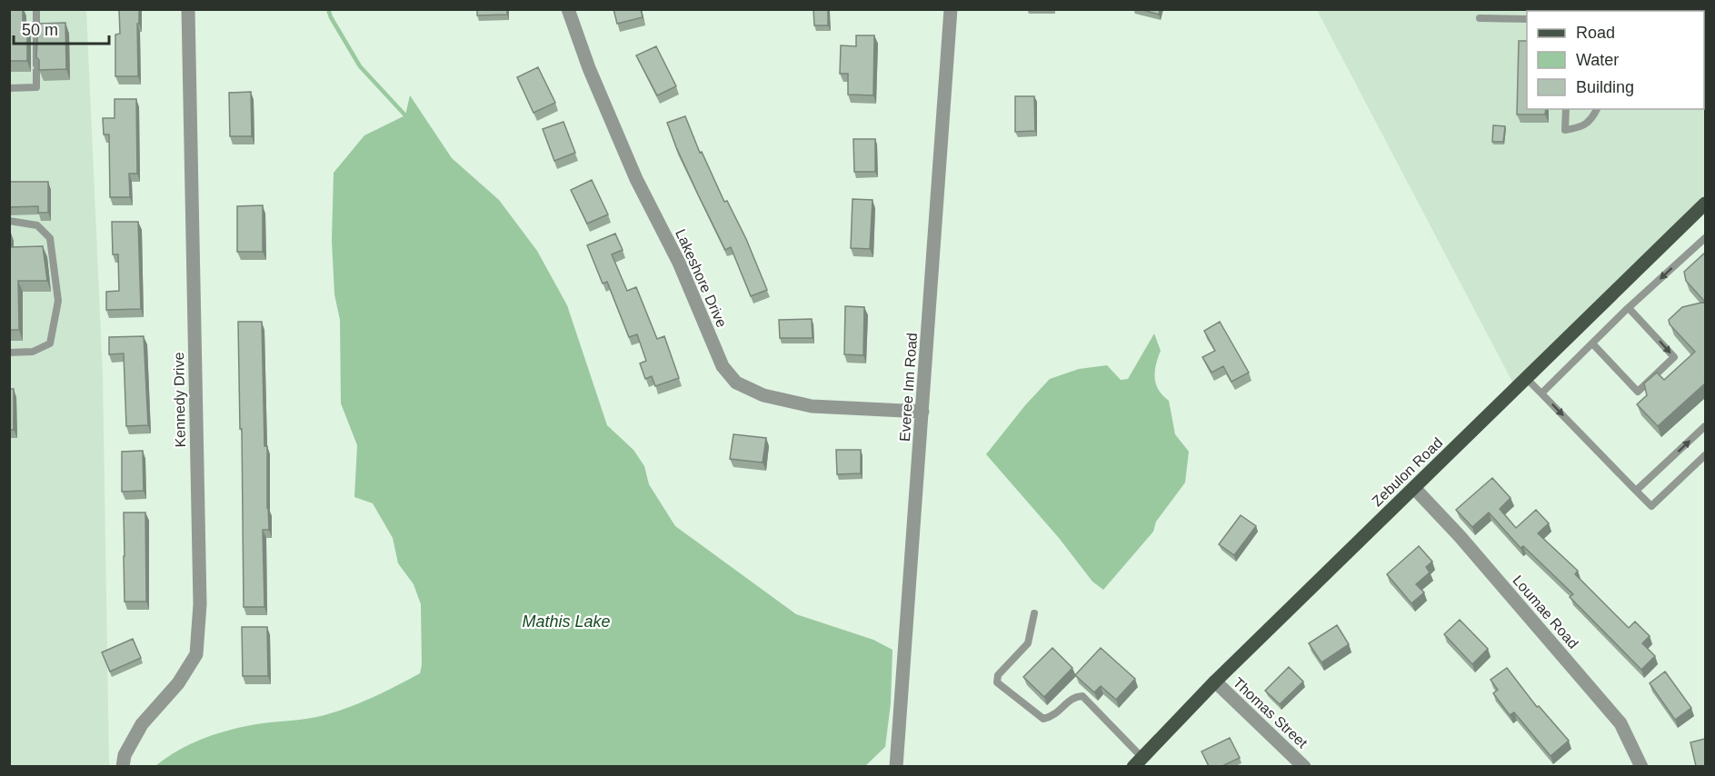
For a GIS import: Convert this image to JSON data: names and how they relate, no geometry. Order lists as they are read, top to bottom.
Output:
{
  "streets": {
    "main road": ["Zebulon Road"],
    "street": [
      "Lakeshore Drive",
      "Everee Inn Road",
      "Kennedy Drive",
      "Loumae Road",
      "Thomas Street"
    ]
  },
  "crossings": [
    ["Lakeshore Drive", "Everee Inn Road"],
    ["Zebulon Road", "Loumae Road"],
    ["Zebulon Road", "Thomas Street"]
  ],
  "water": ["Mathis Lake"],
  "legend": ["Road", "Water", "Building"],
  "scale_bar": "50 m"
}
